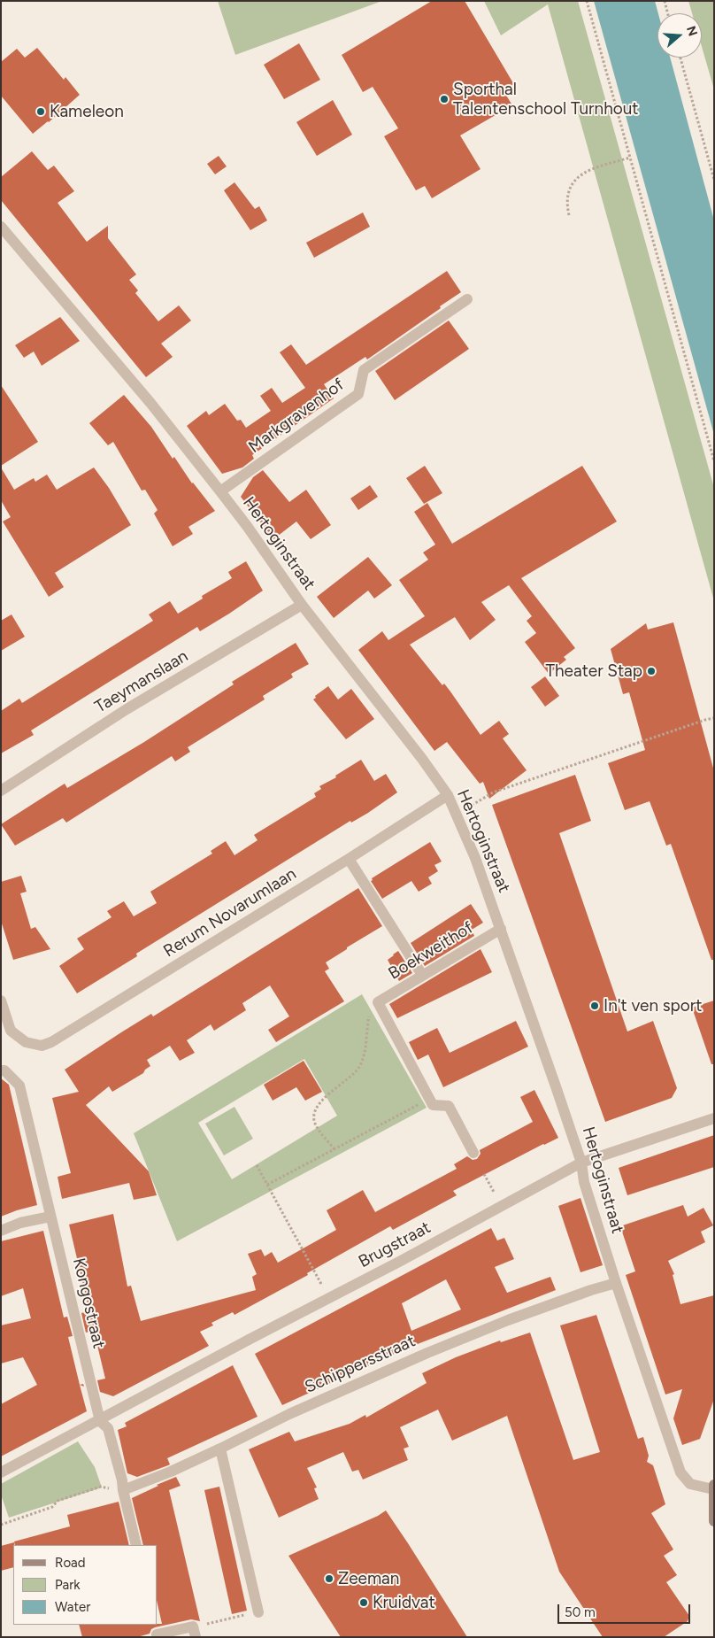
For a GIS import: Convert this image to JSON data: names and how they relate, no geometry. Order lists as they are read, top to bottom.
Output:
{
  "streets": {
    "street": [
      "Markgravenhof",
      "Hertoginstraat",
      "Taeymanslaan",
      "Rerum Novarumlaan",
      "Boekweithof",
      "Brugstraat",
      "Kongostraat",
      "Schippersstraat"
    ]
  },
  "crossings": [
    ["Markgravenhof", "Hertoginstraat"],
    ["Hertoginstraat", "Taeymanslaan"],
    ["Hertoginstraat", "Rerum Novarumlaan"],
    ["Hertoginstraat", "Boekweithof"],
    ["Hertoginstraat", "Brugstraat"],
    ["Hertoginstraat", "Schippersstraat"],
    ["Brugstraat", "Kongostraat"],
    ["Kongostraat", "Schippersstraat"]
  ],
  "places": [
    "Sporthal Talentenschool Turnhout",
    "Kameleon",
    "Theater Stap",
    "In't ven sport",
    "Zeeman",
    "Kruidvat"
  ],
  "legend": ["Road", "Park", "Water"],
  "scale_bar": "50 m",
  "north": "right"
}
